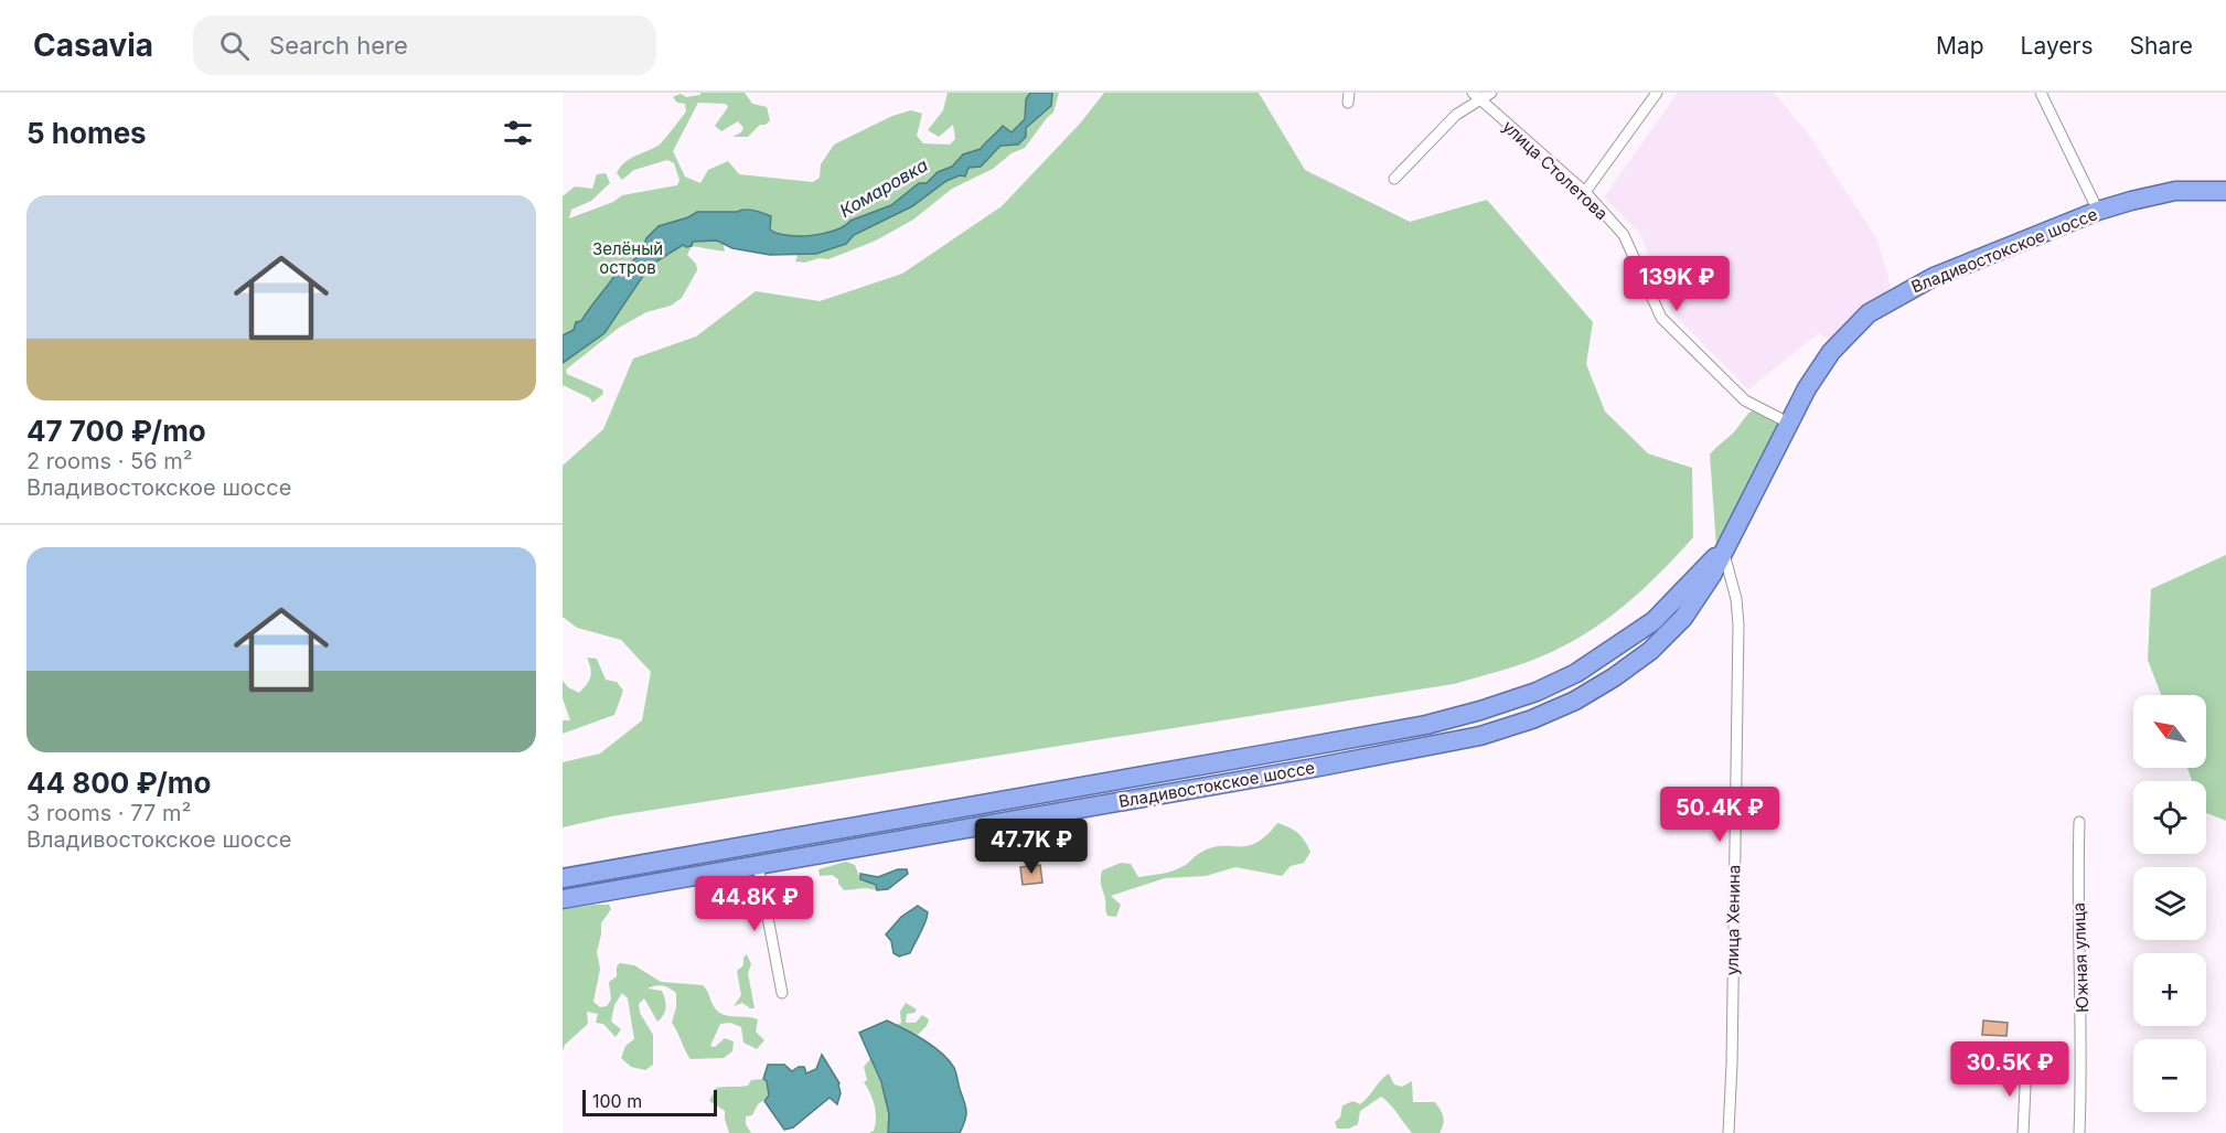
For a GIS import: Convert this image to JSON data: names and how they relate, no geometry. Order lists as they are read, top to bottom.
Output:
{
  "streets": {
    "highway": ["Владивостокское шоссе"],
    "street": ["улица Столетова", "улица Хенина", "Южная улица"]
  },
  "crossings": [
    ["улица Столетова", "Владивостокское шоссе"],
    ["Владивостокское шоссе", "улица Хенина"]
  ],
  "water": ["Комаровка"],
  "parks": ["Зелёный остров"],
  "scale_bar": "100 m",
  "north": "top left",
  "page": {
    "header": "Casavia",
    "search": "Search here",
    "nav": ["Map", "Layers", "Share"],
    "heading": "5 homes",
    "list": [
      {
        "name": "47 700 ₽/mo",
        "note": "2 rooms · 56 m² · Владивостокское шоссе"
      },
      {
        "name": "44 800 ₽/mo",
        "note": "3 rooms · 77 m² · Владивостокское шоссе"
      }
    ],
    "price": [
      "139K ₽",
      "50.4K ₽",
      "47.7K ₽",
      "44.8K ₽",
      "30.5K ₽"
    ],
    "map_buttons": ["+", "−"],
    "scale": "100 m"
  }
}
